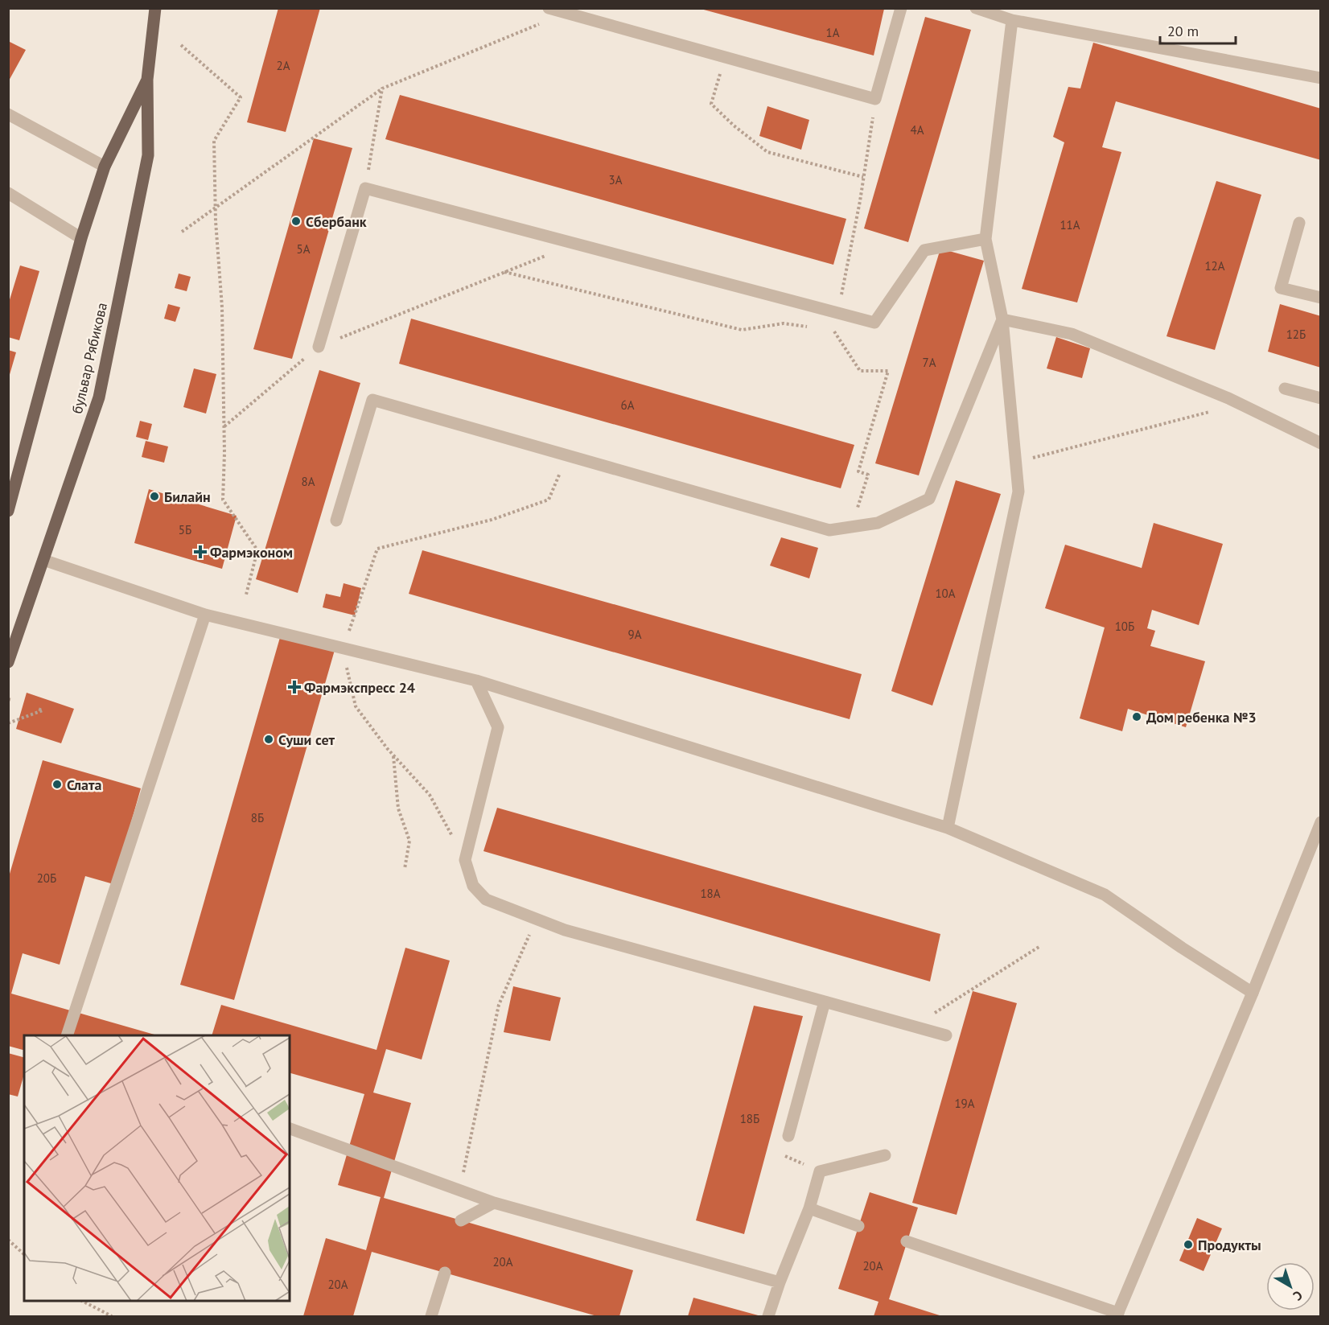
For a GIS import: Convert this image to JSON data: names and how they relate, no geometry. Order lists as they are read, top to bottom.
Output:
{
  "streets": {
    "main road": ["бульвар Рябикова"]
  },
  "places": {
    "other": [
      "Сбербанк",
      "Билайн",
      "Дом ребенка №3",
      "Суши сет",
      "Слата",
      "Продукты"
    ],
    "health": ["Фармэконом", "Фармэкспресс 24"]
  },
  "house_numbers": [
    "1А",
    "2А",
    "4А",
    "3А",
    "11А",
    "5А",
    "12А",
    "12Б",
    "7А",
    "6А",
    "8А",
    "5Б",
    "10А",
    "10Б",
    "9А",
    "8Б",
    "20Б",
    "18А",
    "19А",
    "18Б",
    "20А",
    "20А",
    "20А"
  ],
  "scale_bar": "20 m",
  "north": "bottom right"
}
